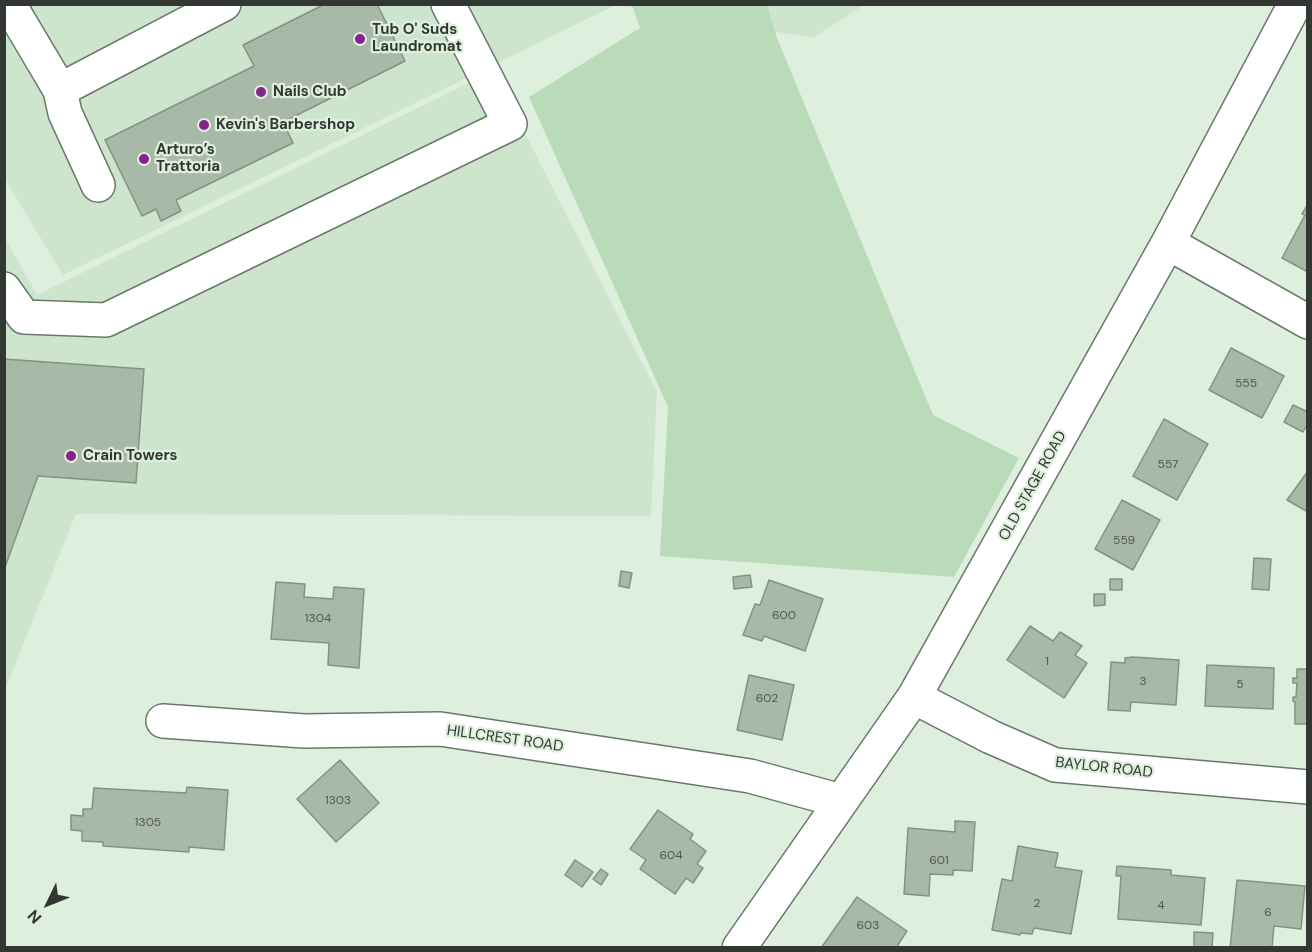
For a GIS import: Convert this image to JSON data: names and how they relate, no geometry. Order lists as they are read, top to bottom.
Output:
{
  "streets": {
    "street": ["OLD STAGE ROAD", "HILLCREST ROAD", "BAYLOR ROAD"]
  },
  "crossings": [
    ["OLD STAGE ROAD", "HILLCREST ROAD"],
    ["OLD STAGE ROAD", "BAYLOR ROAD"]
  ],
  "places": [
    "Tub O' Suds Laundromat",
    "Nails Club",
    "Kevin's Barbershop",
    "Arturo’s Trattoria",
    "Crain Towers"
  ],
  "house_numbers": [
    "555",
    "557",
    "559",
    "600",
    "1304",
    "1",
    "3",
    "5",
    "602",
    "1303",
    "1305",
    "604",
    "601",
    "2",
    "4",
    "6",
    "603"
  ],
  "north": "bottom left"
}
